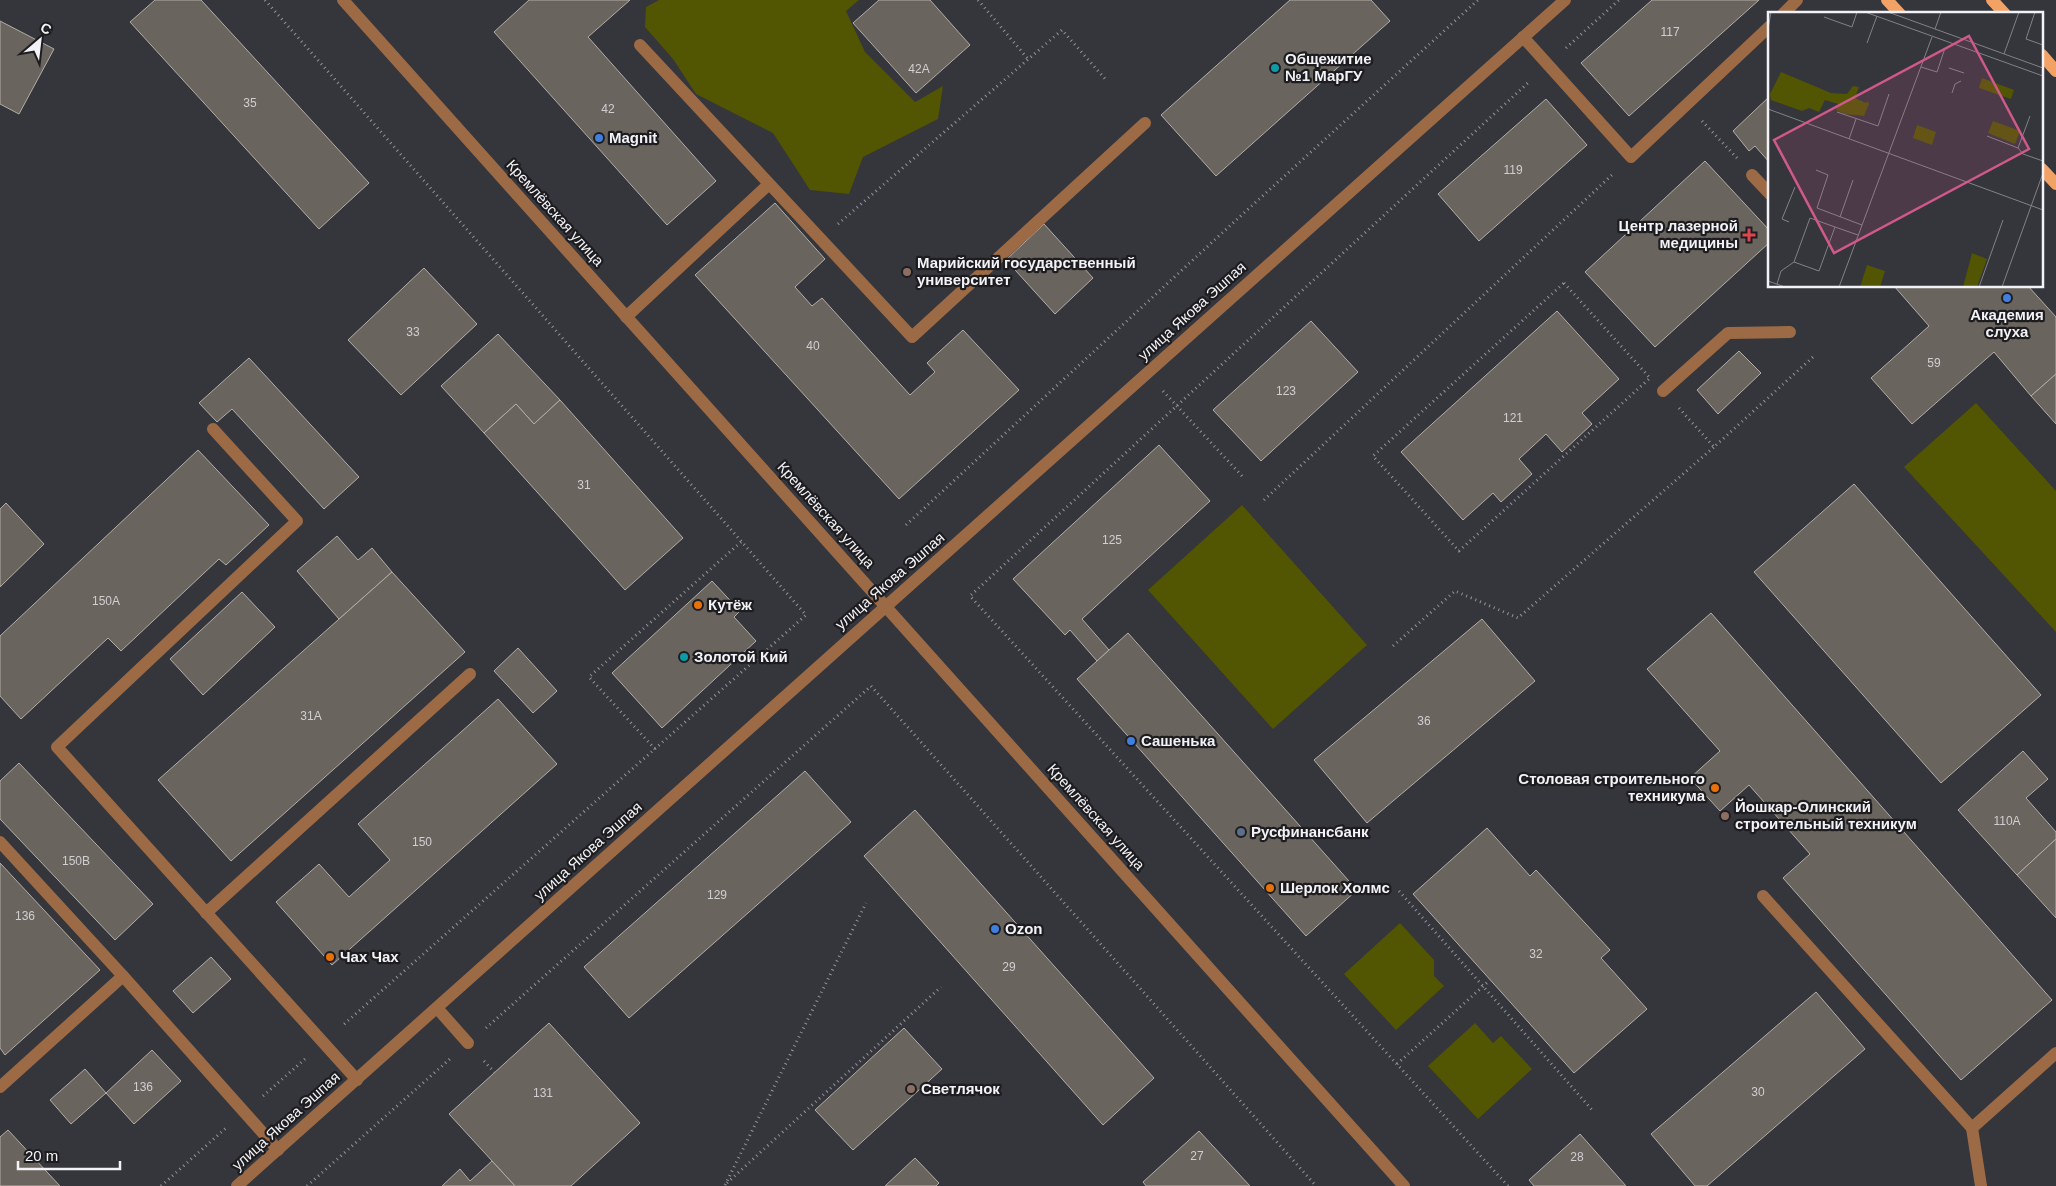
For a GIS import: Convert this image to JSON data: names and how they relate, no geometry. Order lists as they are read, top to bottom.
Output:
{
  "streets": {
    "street": ["Кремлёвская улица", "улица Якова Эшпая"]
  },
  "crossings": [
    ["Кремлёвская улица", "улица Якова Эшпая"]
  ],
  "places": {
    "other": [
      "Общежитие №1 МарГУ",
      "Magnit",
      "Марийский государственный университет",
      "Академия слуха",
      "Кутёж",
      "Золотой Кий",
      "Сашенька",
      "Столовая строительного техникума",
      "Йошкар-Олинский строительный техникум",
      "Русфинансбанк",
      "Шерлок Холмс",
      "Ozon",
      "Чах Чах",
      "Светлячок"
    ],
    "health": ["Центр лазерной медицины"]
  },
  "house_numbers": [
    "117",
    "42А",
    "35",
    "42",
    "119",
    "33",
    "40",
    "59",
    "123",
    "121",
    "31",
    "125",
    "150А",
    "31А",
    "36",
    "110А",
    "150",
    "150В",
    "129",
    "136",
    "32",
    "29",
    "136",
    "30",
    "131",
    "27",
    "28"
  ],
  "scale_bar": "20 m",
  "north": "top right"
}
